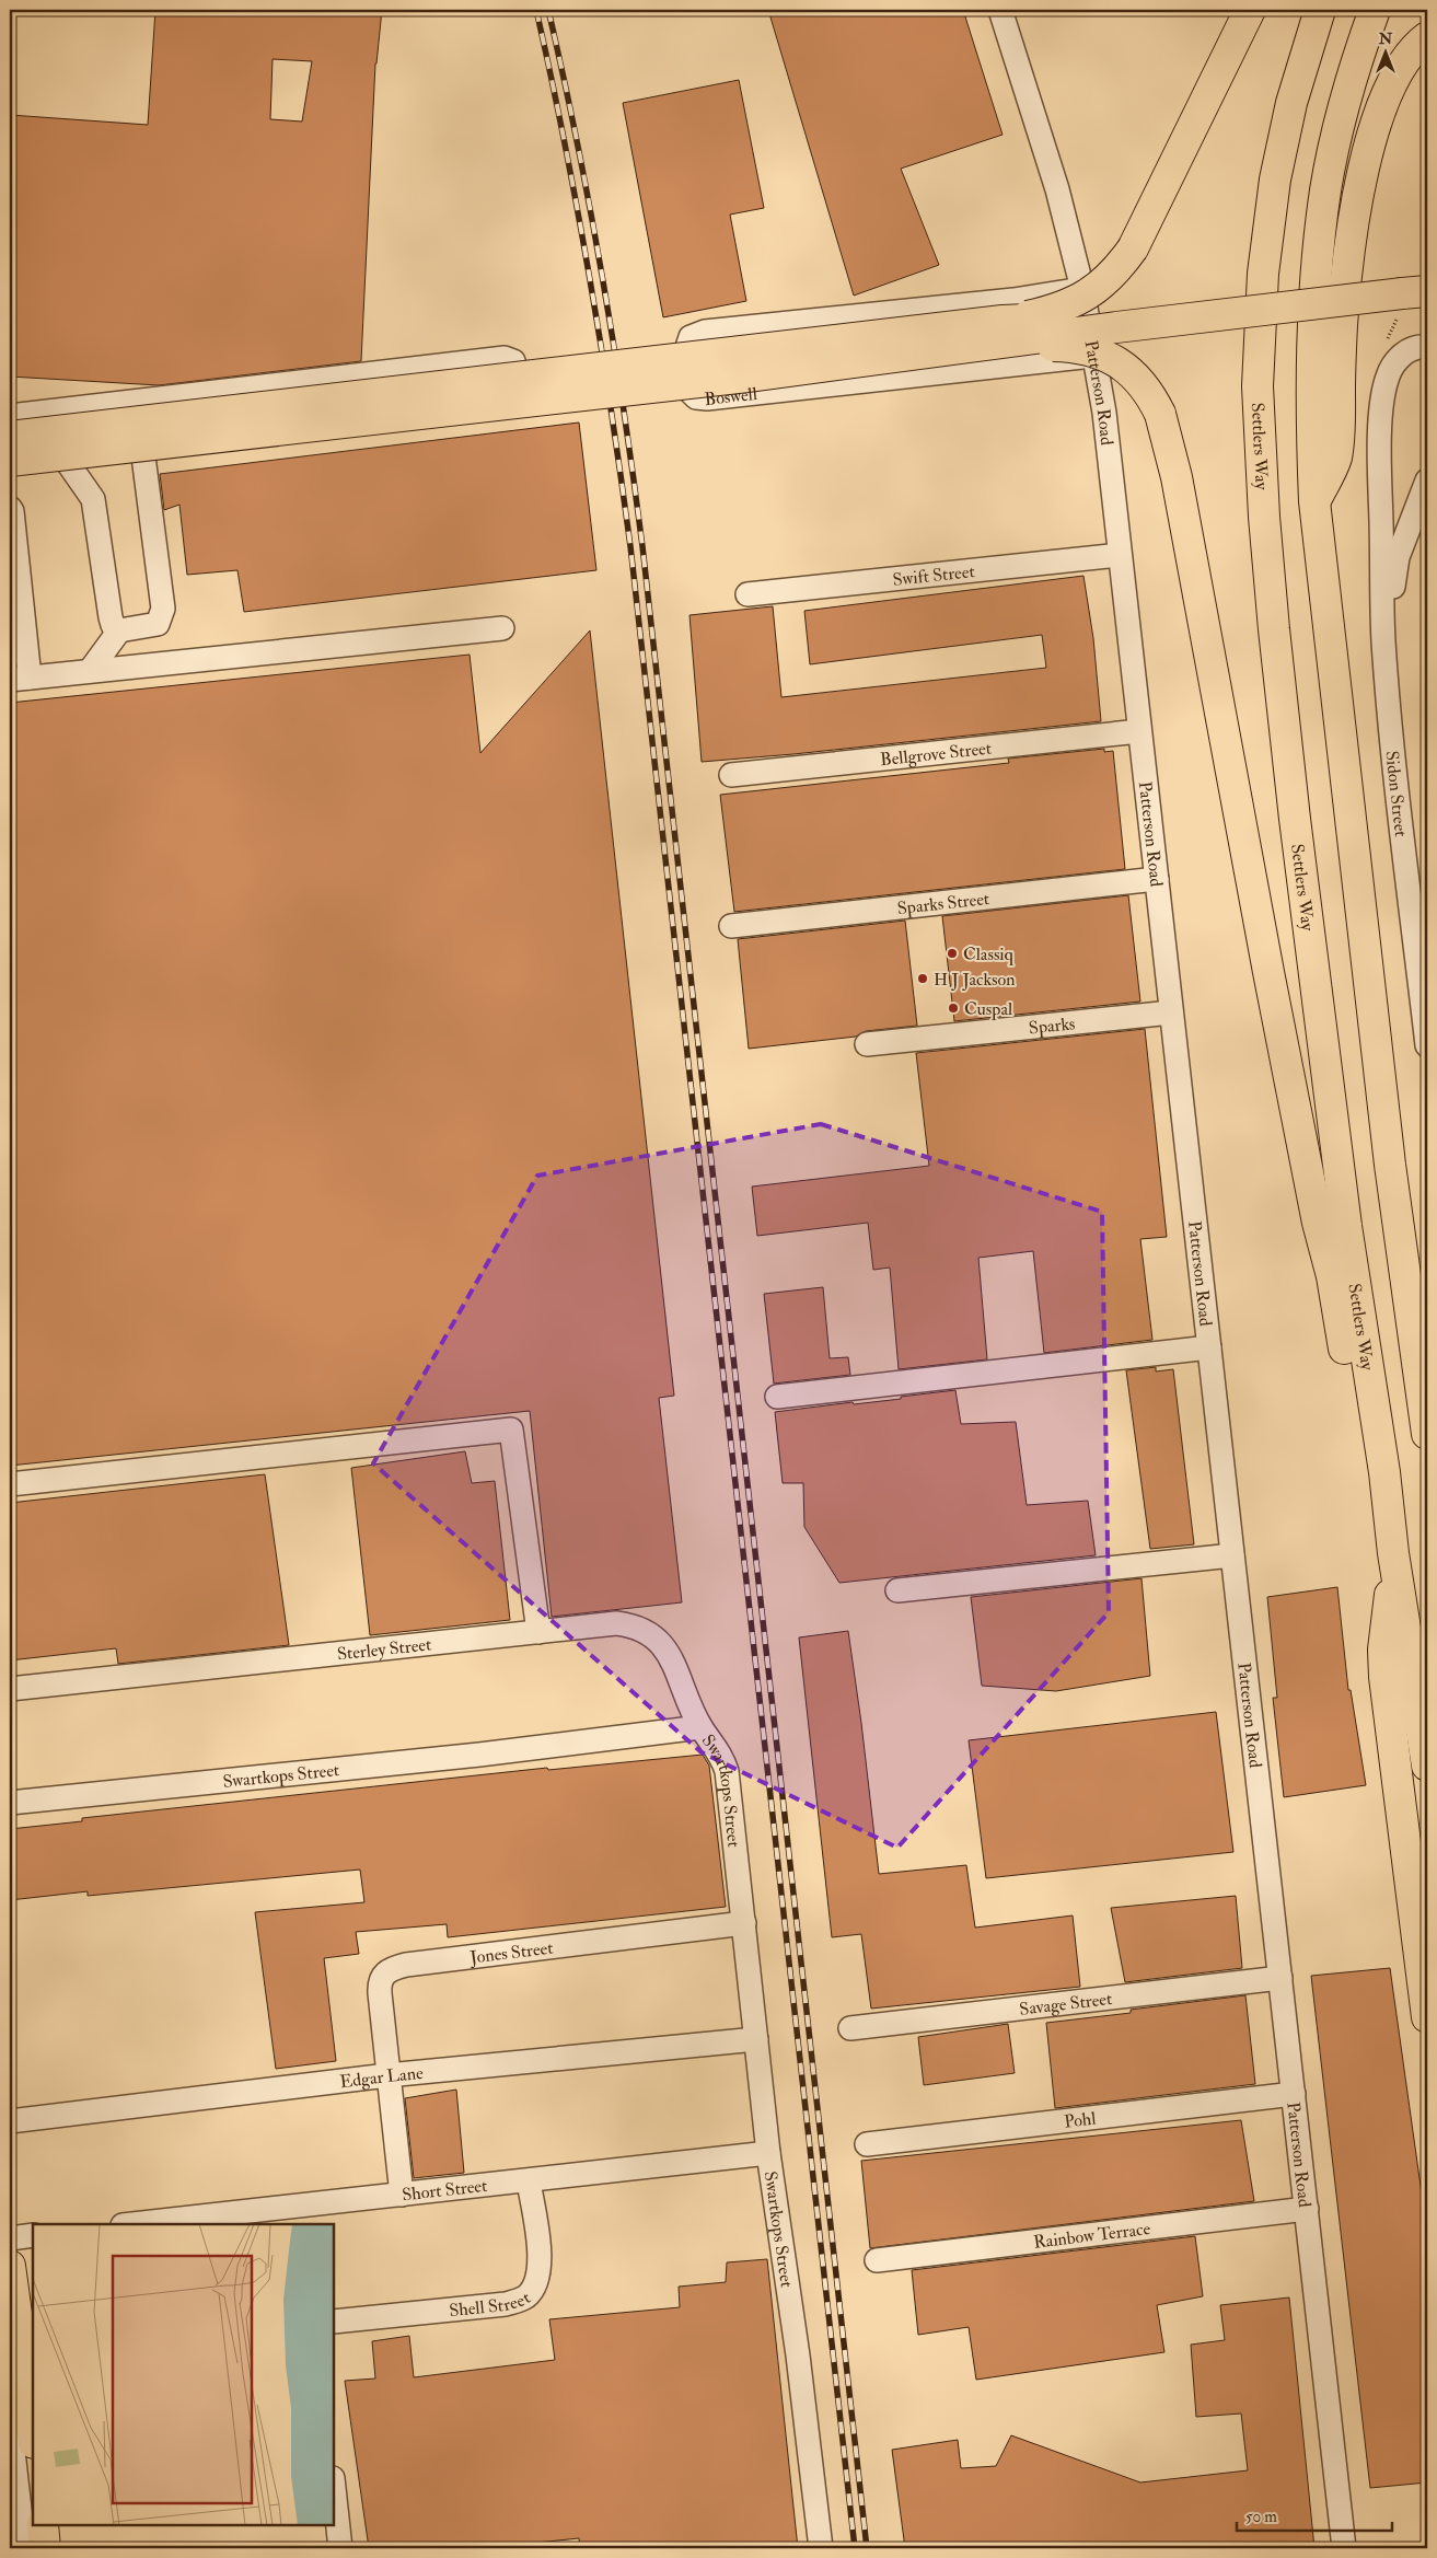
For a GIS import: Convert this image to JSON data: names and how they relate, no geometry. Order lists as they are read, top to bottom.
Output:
{
  "streets": {
    "main road": ["Settlers Way"],
    "street": [
      "Patterson Road",
      "Boswell",
      "Swift Street",
      "Bellgrove Street",
      "Sidon Street",
      "Sparks Street",
      "Sparks",
      "Sterley Street",
      "Swartkops Street",
      "Jones Street",
      "Savage Street",
      "Edgar Lane",
      "Pohl",
      "Short Street",
      "Rainbow Terrace",
      "Shell Street"
    ]
  },
  "crossings": [
    ["Patterson Road", "Boswell"],
    ["Patterson Road", "Swift Street"],
    ["Patterson Road", "Bellgrove Street"],
    ["Patterson Road", "Sparks Street"],
    ["Patterson Road", "Sparks"],
    ["Patterson Road", "Savage Street"],
    ["Patterson Road", "Pohl"],
    ["Patterson Road", "Rainbow Terrace"],
    ["Sterley Street", "Swartkops Street"],
    ["Swartkops Street", "Jones Street"],
    ["Swartkops Street", "Edgar Lane"],
    ["Swartkops Street", "Short Street"],
    ["Jones Street", "Edgar Lane"],
    ["Jones Street", "Short Street"],
    ["Short Street", "Shell Street"]
  ],
  "places": ["Classiq", "H J Jackson", "Cuspal"],
  "scale_bar": "50 m",
  "north": "top"
}
